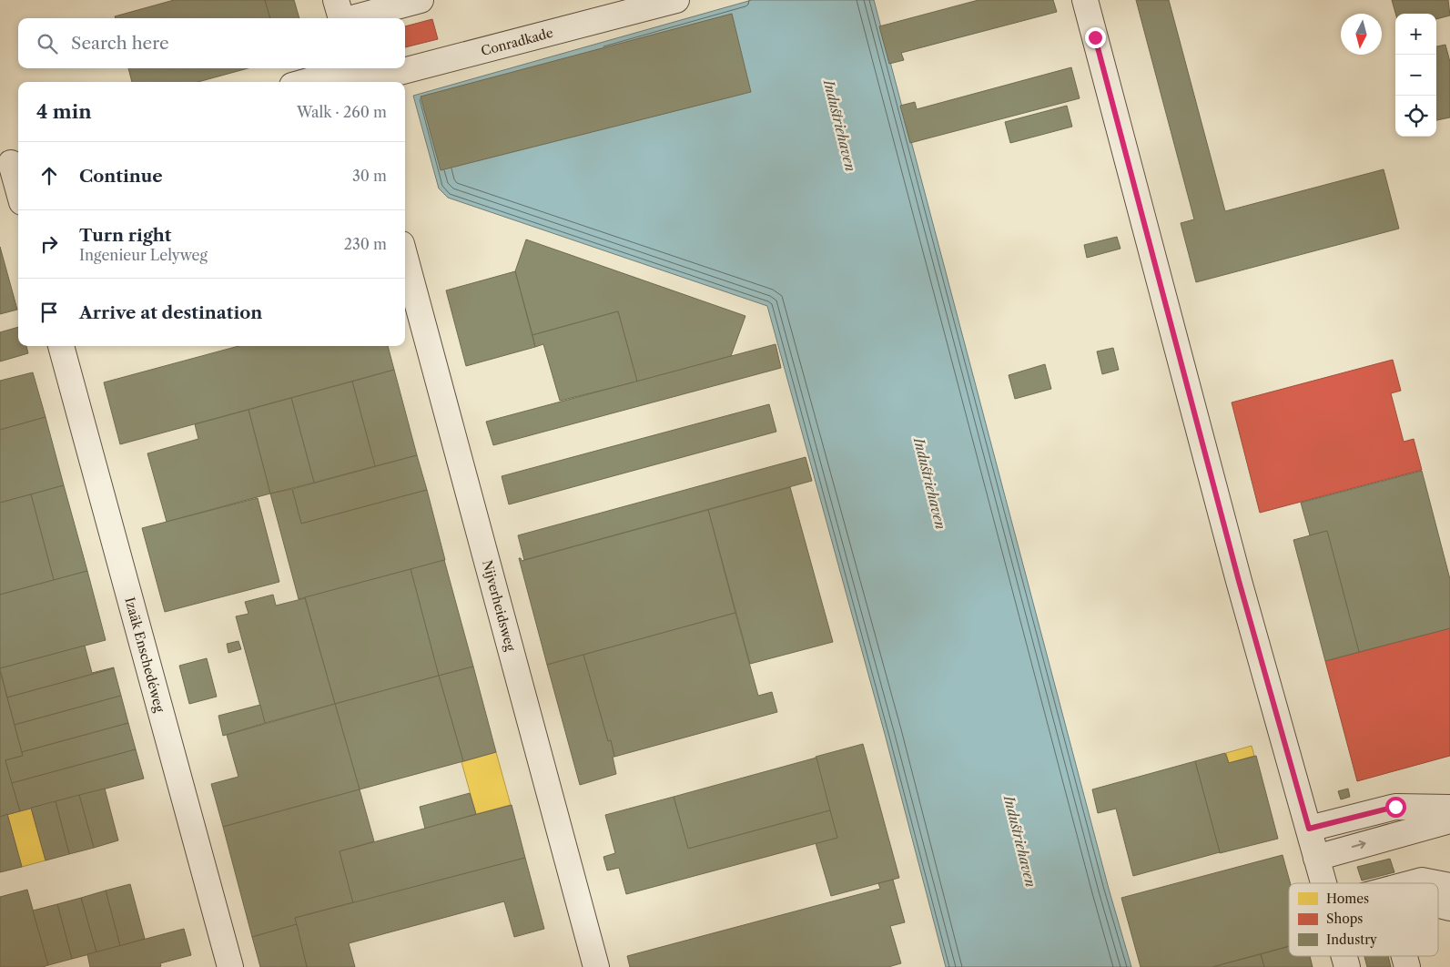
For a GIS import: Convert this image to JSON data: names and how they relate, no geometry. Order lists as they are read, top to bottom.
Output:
{
  "streets": {
    "street": ["Conradkade", "Nijverheidsweg", "Izaäk Enschedéweg"]
  },
  "water": ["Industriehaven"],
  "legend": ["Homes", "Shops", "Industry"],
  "north": "bottom",
  "page": {
    "map_buttons": ["+", "−"],
    "search": "Search here",
    "heading": ["4 min", "Walk · 260 m"],
    "list": [
      ["Continue", "30 m"],
      ["Turn right", "Ingenieur Lelyweg", "230 m"],
      "Arrive at destination"
    ]
  }
}
